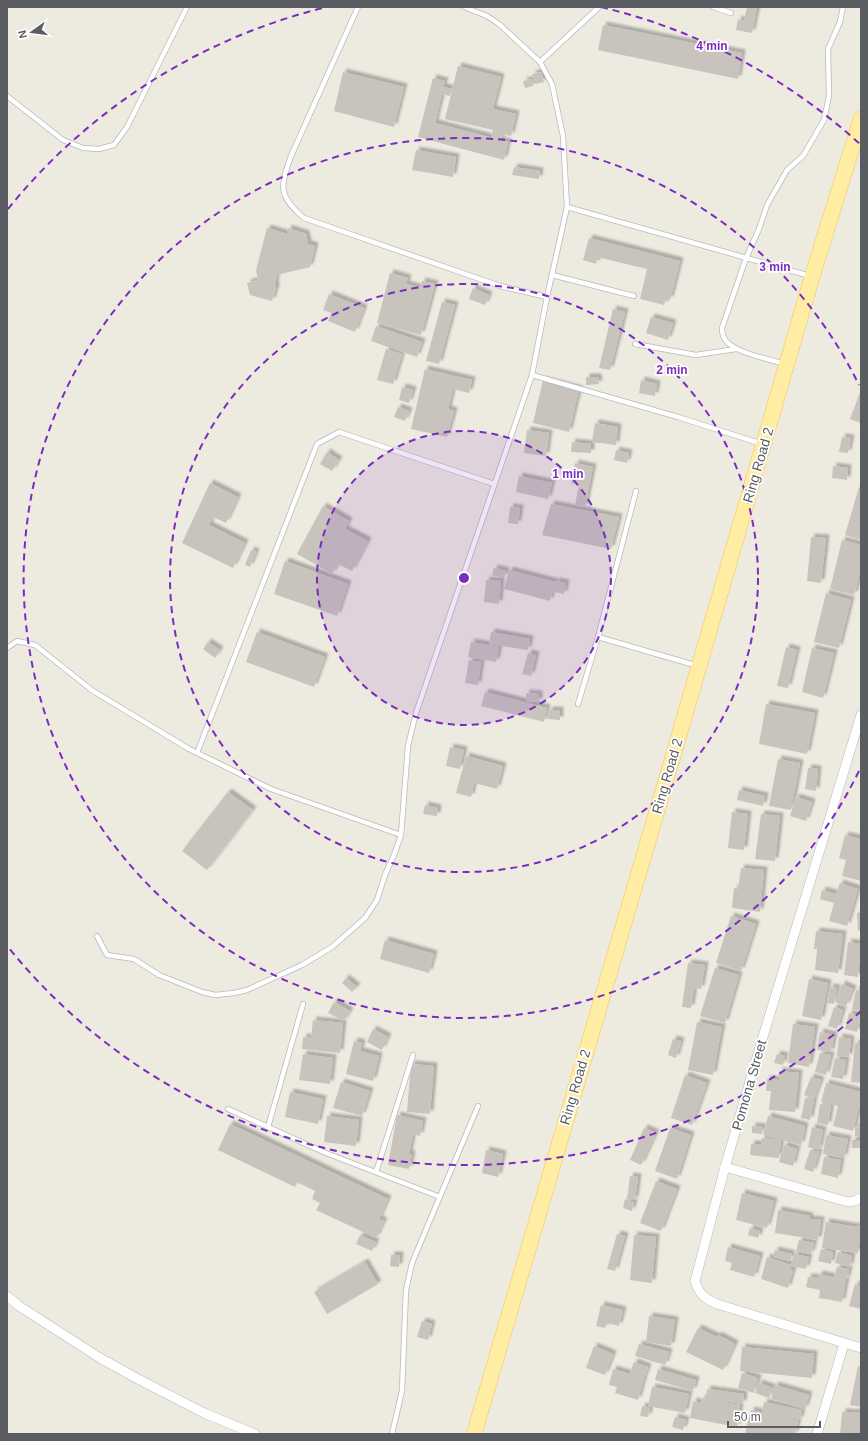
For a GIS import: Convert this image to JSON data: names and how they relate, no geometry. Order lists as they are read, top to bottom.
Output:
{
  "streets": {
    "main road": ["Ring Road 2"],
    "street": ["Pomona Street"]
  },
  "scale_bar": "50 m",
  "north": "left",
  "rings": [
    "4 min",
    "3 min",
    "2 min",
    "1 min"
  ]
}
